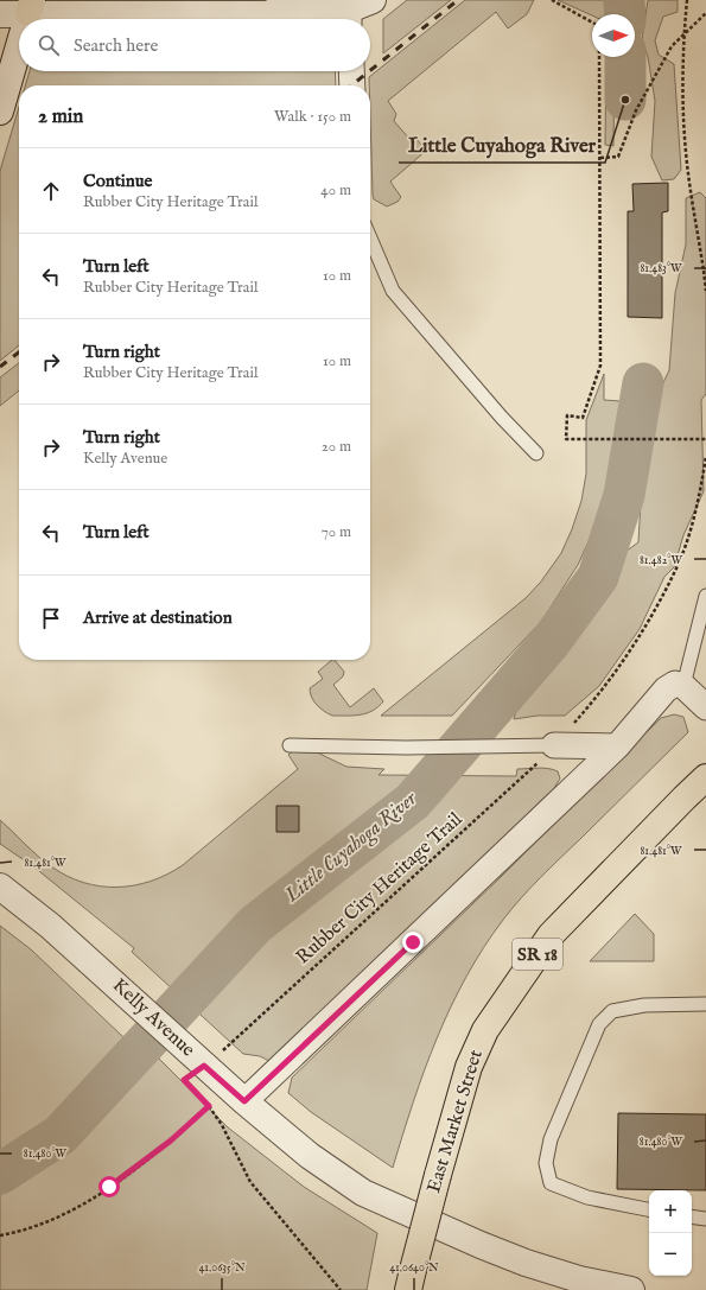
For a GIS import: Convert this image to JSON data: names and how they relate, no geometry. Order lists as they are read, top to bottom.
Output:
{
  "streets": {
    "main road": ["SR 18", "East Market Street"],
    "street": ["Kelly Avenue"],
    "path": ["Rubber City Heritage Trail"]
  },
  "crossings": [
    ["Rubber City Heritage Trail", "Kelly Avenue"]
  ],
  "water": ["Little Cuyahoga River"],
  "places": ["Little Cuyahoga River"],
  "north": "right",
  "page": {
    "search": "Search here",
    "heading": ["2 min", "Walk · 150 m"],
    "list": [
      ["Continue", "Rubber City Heritage Trail", "40 m"],
      ["Turn left", "Rubber City Heritage Trail", "10 m"],
      ["Turn right", "Rubber City Heritage Trail", "10 m"],
      ["Turn right", "Kelly Avenue", "20 m"],
      ["Turn left", "70 m"],
      "Arrive at destination"
    ],
    "map_buttons": ["+", "−"]
  },
  "coordinates": [
    "81.483°W",
    "81.482°W",
    "81.481°W",
    "81.480°W",
    "41.0635°N",
    "41.0640°N"
  ]
}
